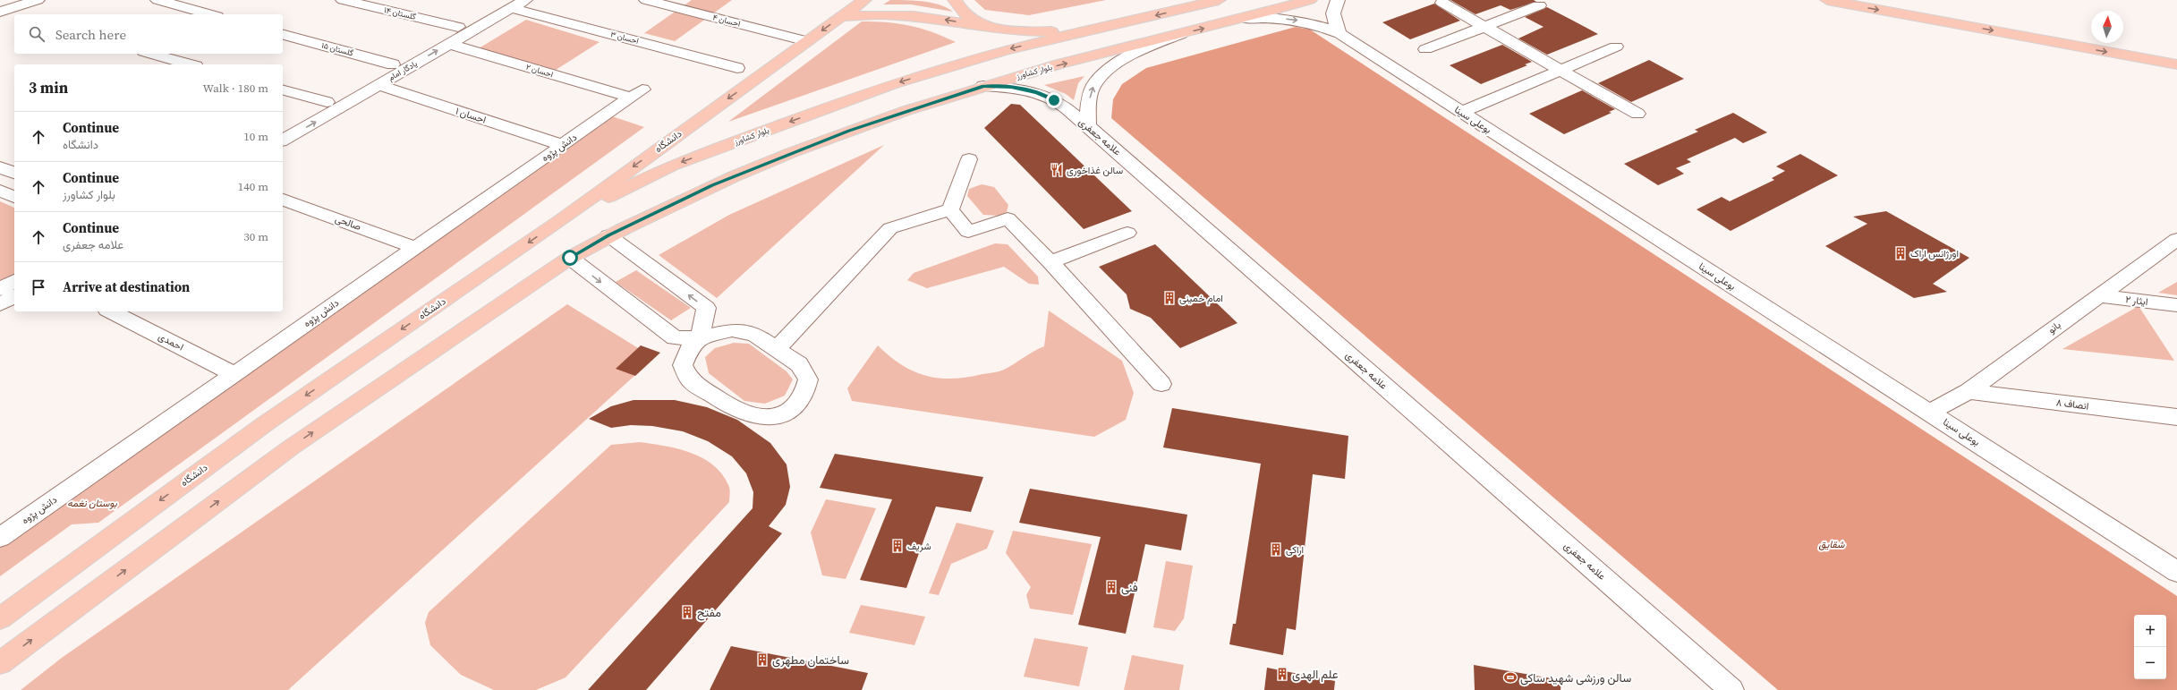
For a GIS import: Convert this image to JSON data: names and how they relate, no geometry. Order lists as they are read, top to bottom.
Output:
{
  "streets": {
    "main road": ["بلوار کشاورز", "دانشگاه"],
    "street": [
      "گلستان ۱۴",
      "احسان ۴",
      "احسان ۳",
      "گلستان ۱۵",
      "یادگار امام",
      "احسان ۲",
      "احسان ۱",
      "بوعلی سینا",
      "علامه جعفری",
      "دانش پژوه",
      "صالحی",
      "ایثار ۲",
      "بانو",
      "احمدی",
      "انصاف ۸"
    ]
  },
  "crossings": [
    ["گلستان ۱۴", "یادگار امام"],
    ["احسان ۴", "دانشگاه"],
    ["احسان ۳", "یادگار امام"],
    ["گلستان ۱۵", "یادگار امام"],
    ["یادگار امام", "احسان ۲"],
    ["یادگار امام", "احسان ۱"],
    ["احسان ۲", "دانش پژوه"],
    ["بلوار کشاورز", "بوعلی سینا"],
    ["بلوار کشاورز", "علامه جعفری"],
    ["بلوار کشاورز", "دانشگاه"],
    ["احسان ۱", "دانش پژوه"],
    ["بوعلی سینا", "بانو"],
    ["دانش پژوه", "صالحی"],
    ["دانش پژوه", "احمدی"],
    ["ایثار ۲", "بانو"],
    ["بانو", "انصاف ۸"]
  ],
  "parks": ["بوستان نغمه", "شقایق"],
  "places": {
    "restaurant": ["سالن غذاخوری"],
    "building": [
      "اورژانس اراک",
      "امام خمینی",
      "شریف",
      "اراکی",
      "فنی",
      "مفتح",
      "ساختمان مطهری",
      "علم الهدی"
    ],
    "sports": ["سالن ورزشی شهید ساکی"]
  },
  "north": "top",
  "page": {
    "search": "Search here",
    "heading": ["3 min", "Walk · 180 m"],
    "list": [
      ["Continue", "دانشگاه", "10 m"],
      ["Continue", "بلوار کشاورز", "140 m"],
      ["Continue", "علامه جعفری", "30 m"],
      "Arrive at destination"
    ],
    "map_buttons": ["+", "−"]
  }
}
